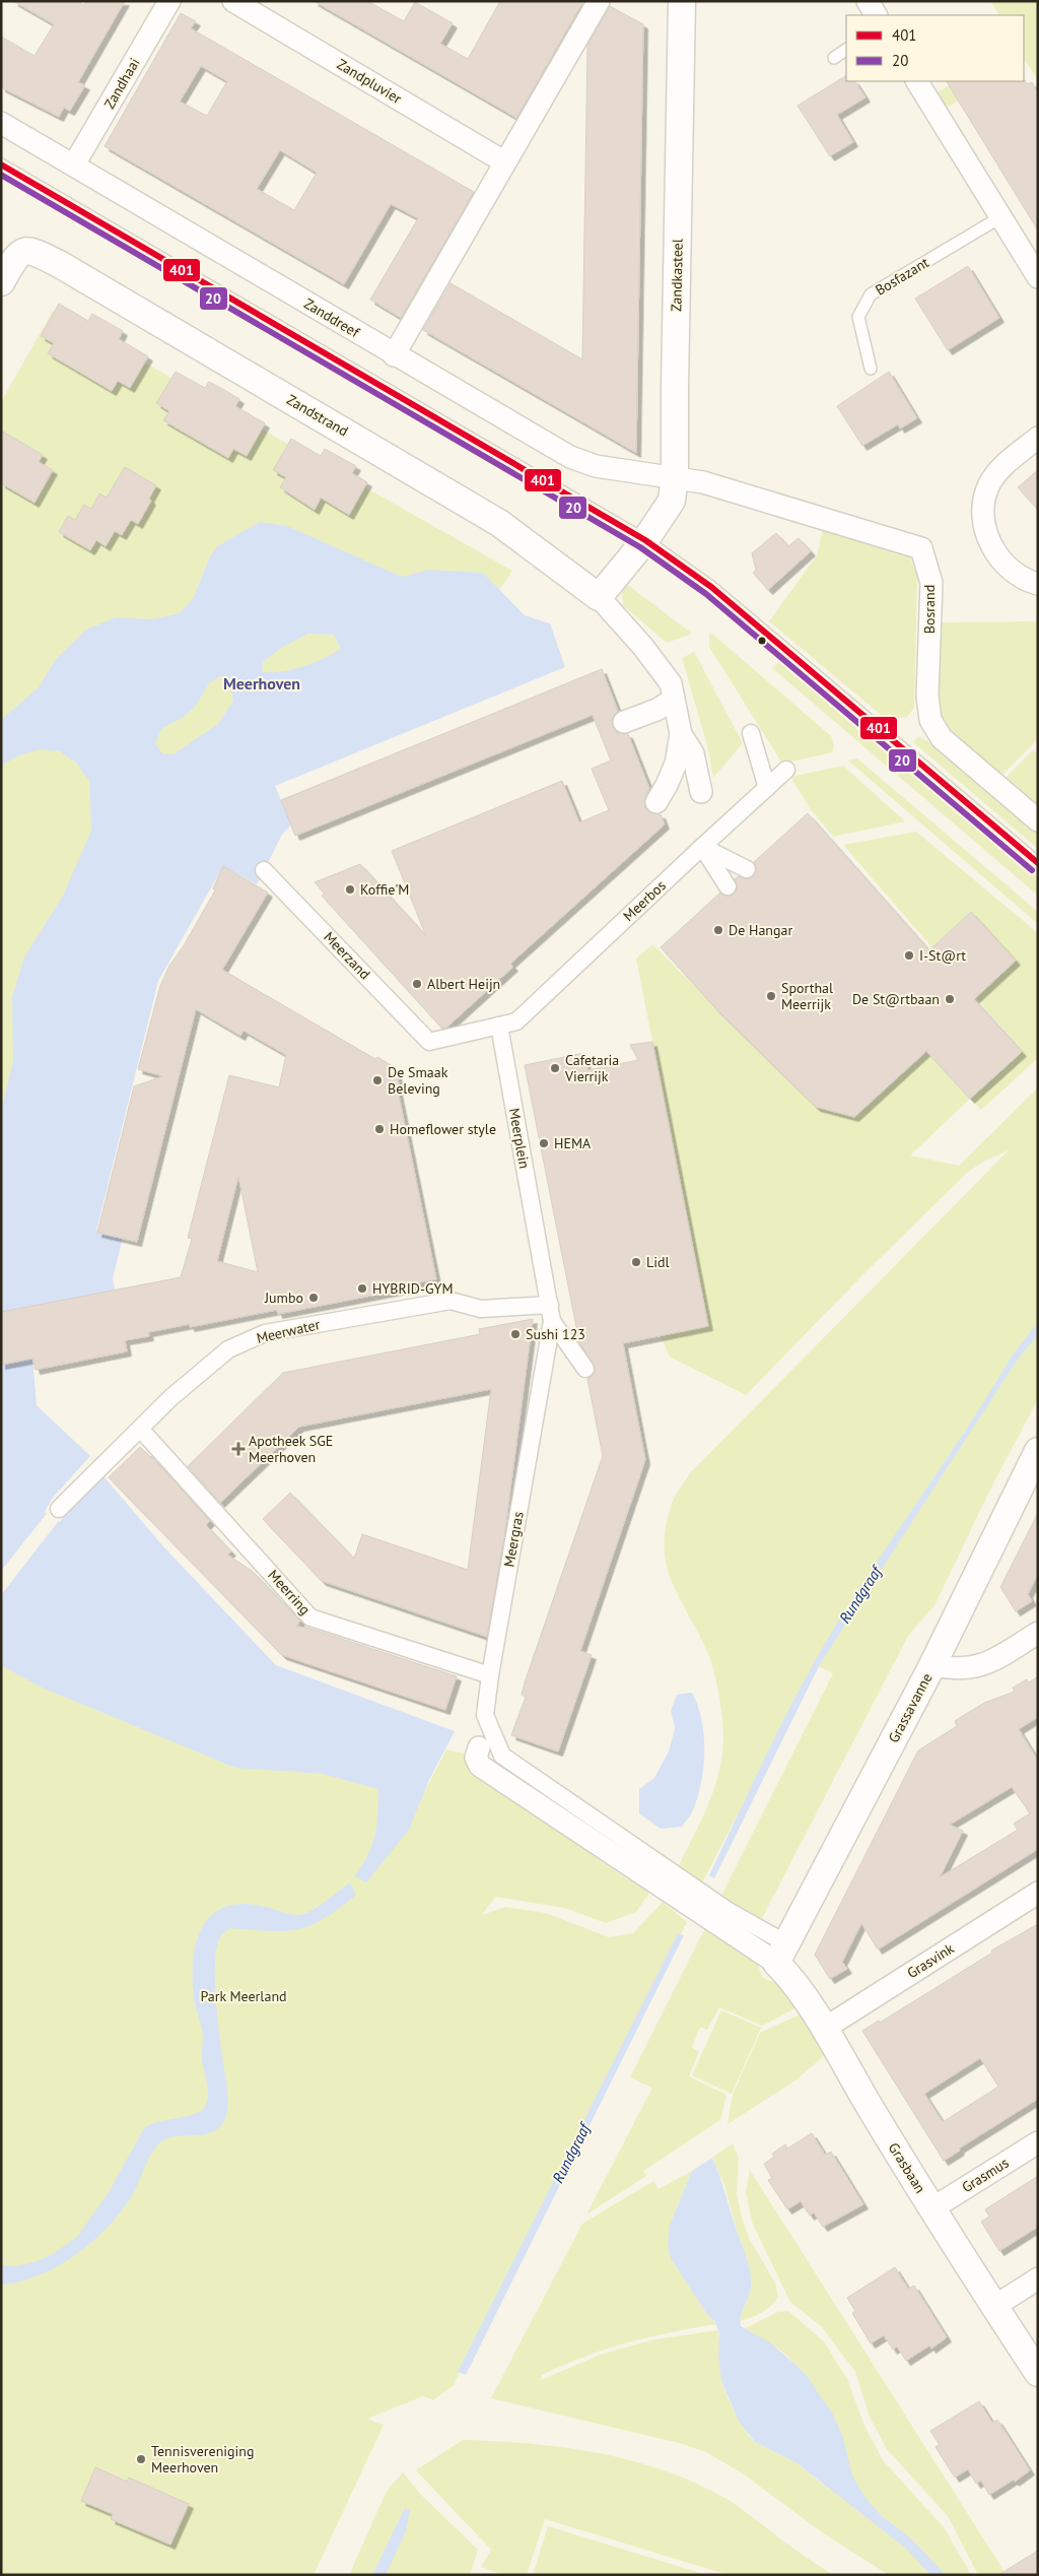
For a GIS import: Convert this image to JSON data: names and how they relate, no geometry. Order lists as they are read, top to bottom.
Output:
{
  "streets": {
    "street": [
      "Zandpluvier",
      "Zandhaai",
      "Zandkasteel",
      "Zanddreef",
      "Zandstrand",
      "Bosrand",
      "Meerbos",
      "Meerzand",
      "Meerplein",
      "Meerwater",
      "Meergras",
      "Meerring",
      "Grassavanne",
      "Grasvink",
      "Grasbaan",
      "Grasmus"
    ],
    "lane": ["Bosfazant"]
  },
  "crossings": [
    ["Zandhaai", "Zanddreef"],
    ["Zandkasteel", "Zanddreef"],
    ["Zandkasteel", "Zandstrand"],
    ["Zandkasteel", "Bosrand"],
    ["Zanddreef", "Bosrand"],
    ["Meerbos", "Meerzand"],
    ["Meerbos", "Meerplein"],
    ["Meerzand", "Meerplein"],
    ["Meerplein", "Meerwater"],
    ["Meerplein", "Meergras"],
    ["Meerwater", "Meergras"],
    ["Meerwater", "Meerring"],
    ["Meergras", "Meerring"],
    ["Meergras", "Grassavanne"],
    ["Meergras", "Grasbaan"],
    ["Grassavanne", "Grasbaan"],
    ["Grasvink", "Grasbaan"],
    ["Grasbaan", "Grasmus"]
  ],
  "districts": ["Meerhoven"],
  "water": ["Rundgraaf"],
  "parks": ["Park Meerland"],
  "places": {
    "other": [
      "Koffie'M",
      "De Hangar",
      "I-St@rt",
      "Albert Heijn",
      "Sporthal Meerrijk",
      "De St@rtbaan",
      "Cafetaria Vierrijk",
      "De Smaak Beleving",
      "Homeflower style",
      "HEMA",
      "Lidl",
      "HYBRID-GYM",
      "Jumbo",
      "Sushi 123",
      "Tennisvereniging Meerhoven"
    ],
    "health": ["Apotheek SGE Meerhoven"]
  },
  "lines": ["transit line 401", "transit line 20"],
  "legend": ["401", "20"]
}
